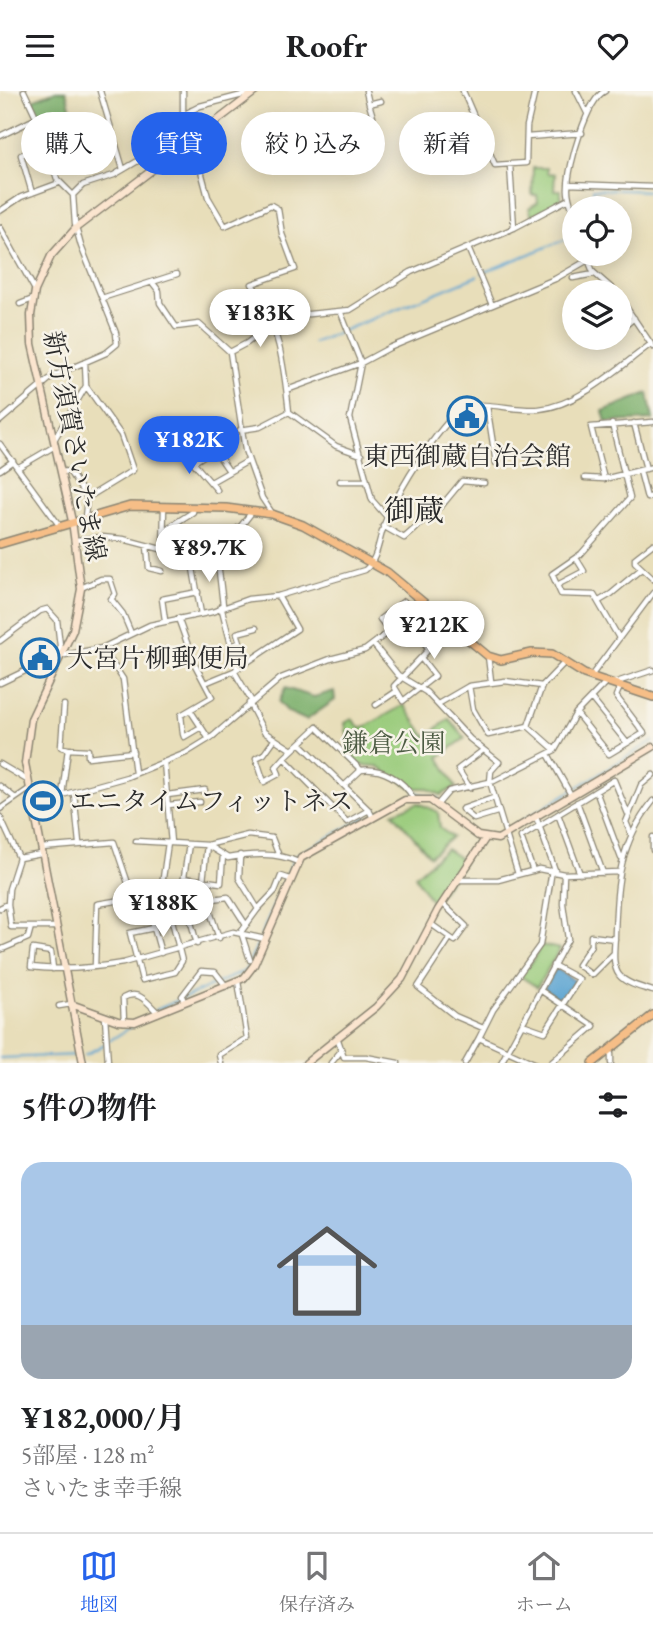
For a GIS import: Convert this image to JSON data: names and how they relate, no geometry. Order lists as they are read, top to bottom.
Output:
{
  "streets": {
    "main road": ["新方須賀さいたま線"]
  },
  "districts": ["御蔵"],
  "parks": ["鎌倉公園"],
  "places": {
    "public building": ["東西御蔵自治会館", "大宮片柳郵便局"],
    "sports": ["エニタイムフィットネス"]
  },
  "page": {
    "header": "Roofr",
    "chip": [
      "購入",
      "賃貸",
      "絞り込み",
      "新着"
    ],
    "price": [
      "¥183K",
      "¥182K",
      "¥89.7K",
      "¥212K",
      "¥188K"
    ],
    "heading": "5件の物件",
    "list": [
      {
        "name": "¥182,000/月",
        "note": "5部屋 · 128 m² · さいたま幸手線"
      }
    ],
    "tabs": ["地図", "保存済み", "ホーム"]
  }
}
